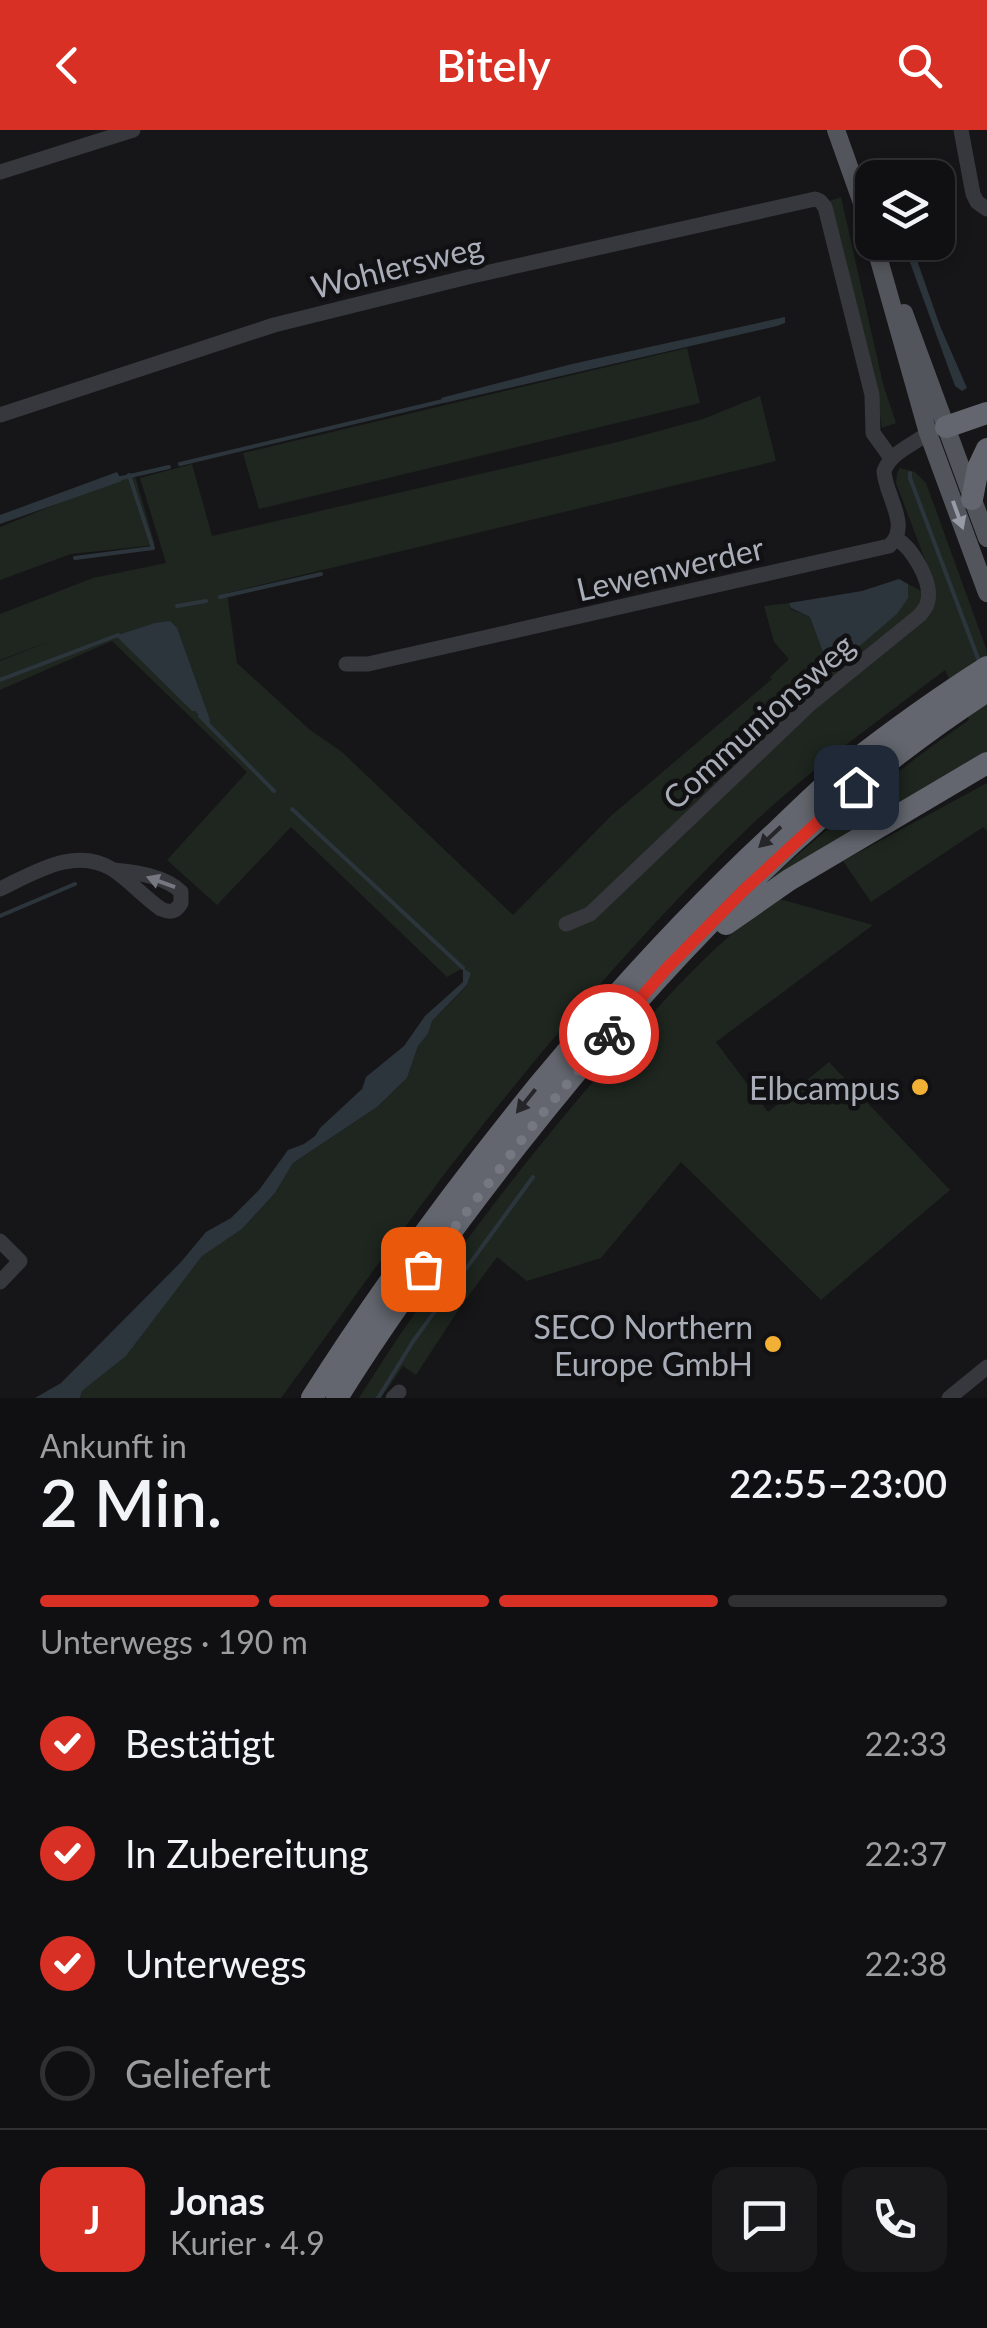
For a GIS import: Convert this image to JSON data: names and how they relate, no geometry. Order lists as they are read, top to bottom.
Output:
{
  "streets": {
    "street": ["Wohlersweg", "Lewenwerder", "Communionsweg"]
  },
  "crossings": [
    ["Lewenwerder", "Communionsweg"]
  ],
  "places": ["Elbcampus", "SECO Northern Europe GmbH"],
  "page": {
    "header": "Bitely",
    "heading": ["2 Min.", "Ankunft in", "22:55–23:00"],
    "panel": ["Jonas", "Kurier · 4.9"],
    "bar": "Unterwegs · 190 m",
    "list": [
      ["Bestätigt", "22:33"],
      ["In Zubereitung", "22:37"],
      ["Unterwegs", "22:38"],
      "Geliefert"
    ],
    "round": "J"
  }
}
